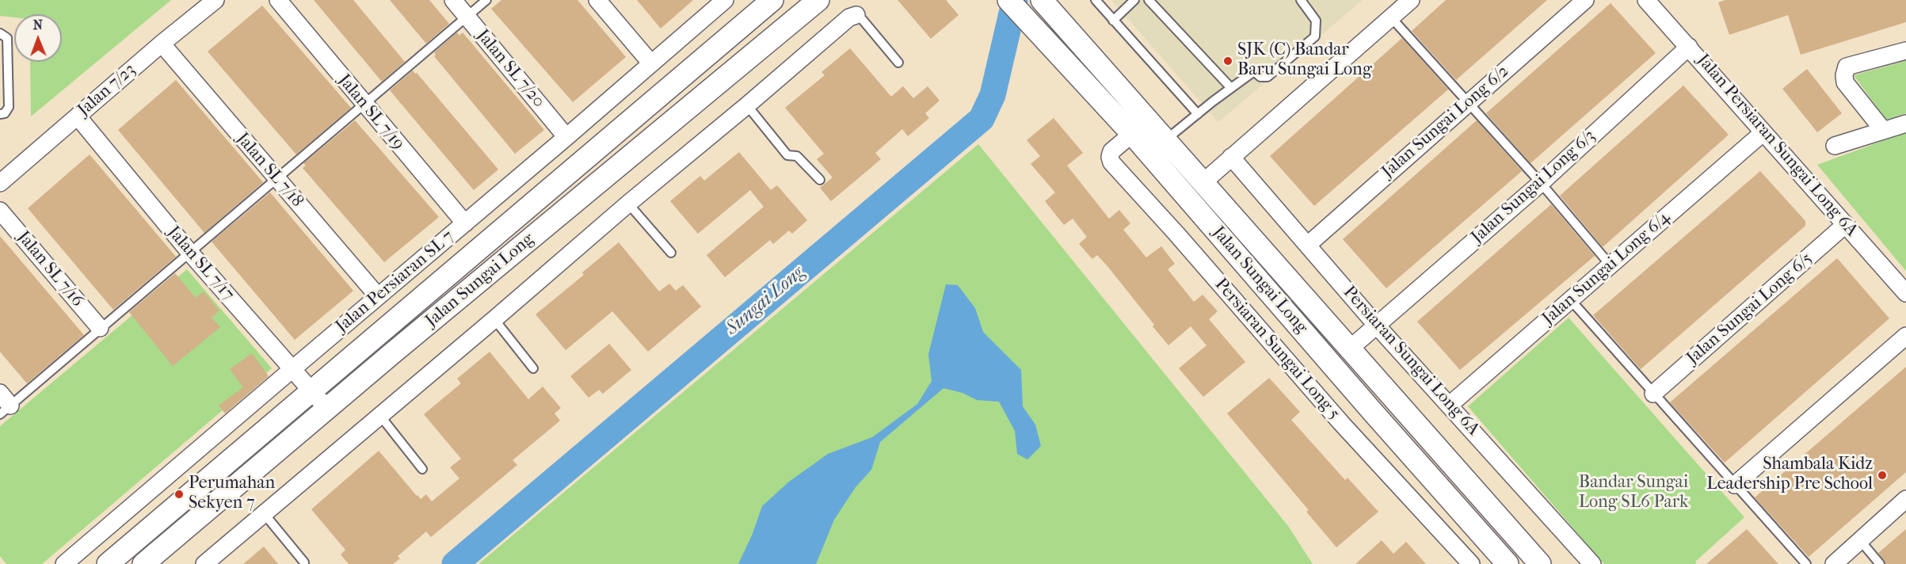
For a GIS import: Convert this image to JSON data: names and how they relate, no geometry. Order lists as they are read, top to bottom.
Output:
{
  "streets": {
    "street": [
      "Jalan SL 7/20",
      "Jalan 7/23",
      "Jalan SL 7/19",
      "Jalan Sungai Long 6/2",
      "Jalan Persiaran Sungai Long 6A",
      "Jalan SL 7/18",
      "Jalan Sungai Long 6/3",
      "Jalan SL 7/17",
      "Jalan Sungai Long 6/4",
      "Jalan SL 7/16",
      "Jalan Sungai Long",
      "Jalan Persiaran SL 7",
      "Jalan Sungai Long 6/5",
      "Persiaran Sungai Long 5",
      "Persiaran Sungai Long 6A"
    ]
  },
  "crossings": [
    ["Jalan SL 7/20", "Jalan Persiaran SL 7"],
    ["Jalan 7/23", "Jalan SL 7/18"],
    ["Jalan 7/23", "Jalan SL 7/17"],
    ["Jalan SL 7/19", "Jalan Persiaran SL 7"],
    ["Jalan Sungai Long 6/2", "Persiaran Sungai Long 6A"],
    ["Jalan Persiaran Sungai Long 6A", "Jalan Sungai Long 6/3"],
    ["Jalan Persiaran Sungai Long 6A", "Jalan Sungai Long 6/4"],
    ["Jalan Persiaran Sungai Long 6A", "Jalan Sungai Long 6/5"],
    ["Jalan SL 7/18", "Jalan Persiaran SL 7"],
    ["Jalan Sungai Long 6/3", "Jalan Sungai Long"],
    ["Jalan Sungai Long 6/3", "Persiaran Sungai Long 6A"],
    ["Jalan SL 7/17", "Jalan Sungai Long"],
    ["Jalan SL 7/17", "Jalan Persiaran SL 7"],
    ["Jalan Sungai Long 6/4", "Persiaran Sungai Long 6A"],
    ["Jalan Sungai Long", "Persiaran Sungai Long 5"]
  ],
  "water": ["Sungai Long"],
  "parks": ["Bandar Sungai Long SL6 Park"],
  "places": ["SJK (C) Bandar Baru Sungai Long", "Shambala Kidz Leadership Pre School", "Perumahan Sekyen 7"],
  "north": "top"
}
